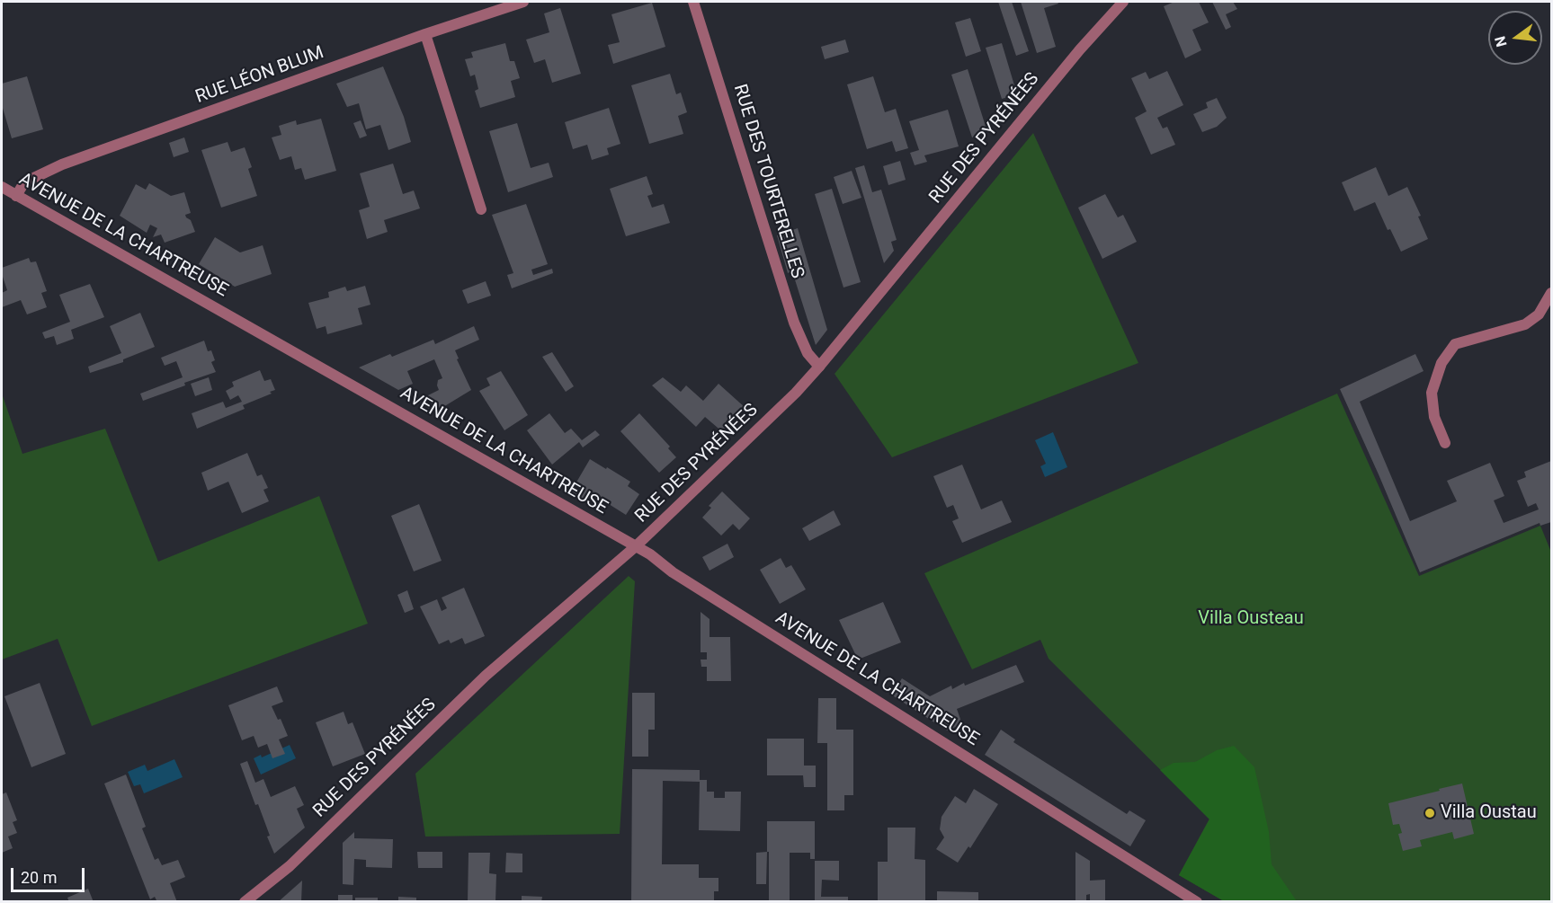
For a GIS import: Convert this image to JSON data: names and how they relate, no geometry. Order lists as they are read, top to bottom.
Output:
{
  "streets": {
    "street": [
      "RUE LÉON BLUM",
      "RUE DES PYRÉNÉES",
      "RUE DES TOURTERELLES",
      "AVENUE DE LA CHARTREUSE"
    ]
  },
  "crossings": [
    ["RUE LÉON BLUM", "AVENUE DE LA CHARTREUSE"],
    ["RUE DES PYRÉNÉES", "RUE DES TOURTERELLES"],
    ["RUE DES PYRÉNÉES", "AVENUE DE LA CHARTREUSE"]
  ],
  "parks": ["Villa Ousteau"],
  "places": ["Villa Oustau"],
  "scale_bar": "20 m",
  "north": "left"
}
